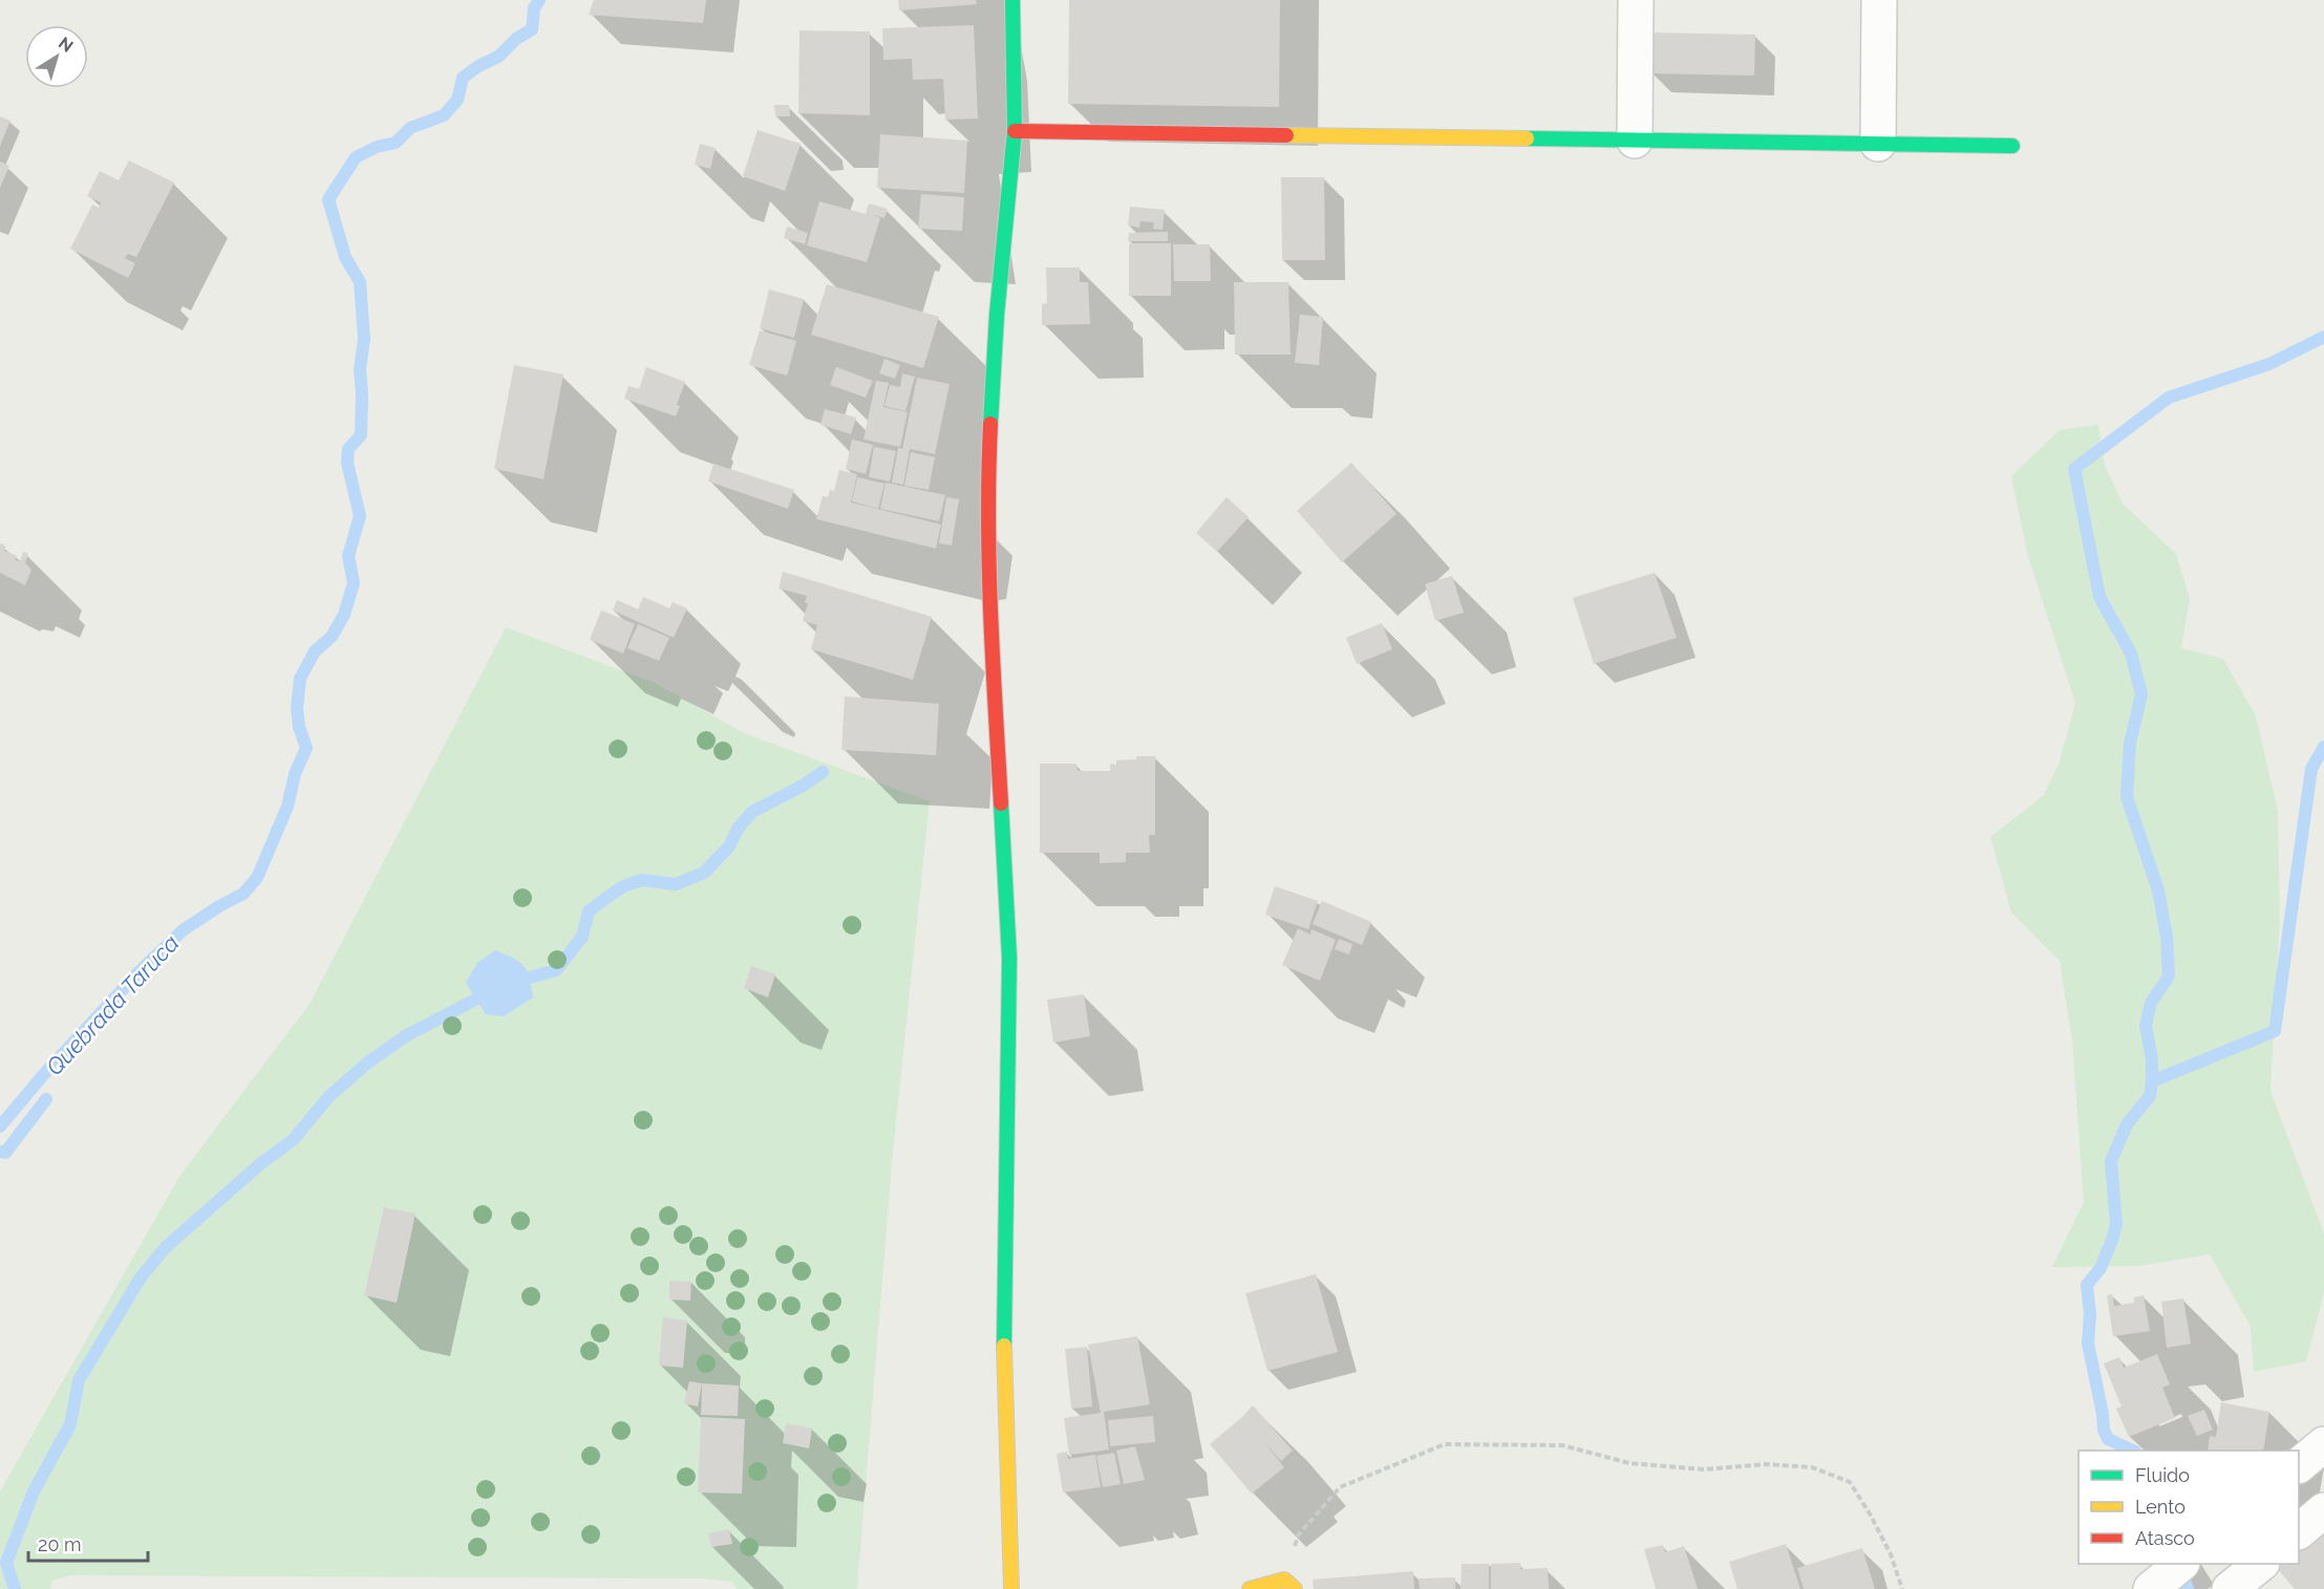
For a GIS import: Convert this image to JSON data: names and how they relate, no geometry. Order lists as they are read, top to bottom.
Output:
{
  "water": ["Quebrada Taruca"],
  "legend": ["Fluido", "Lento", "Atasco"],
  "scale_bar": "20 m",
  "north": "top right"
}
